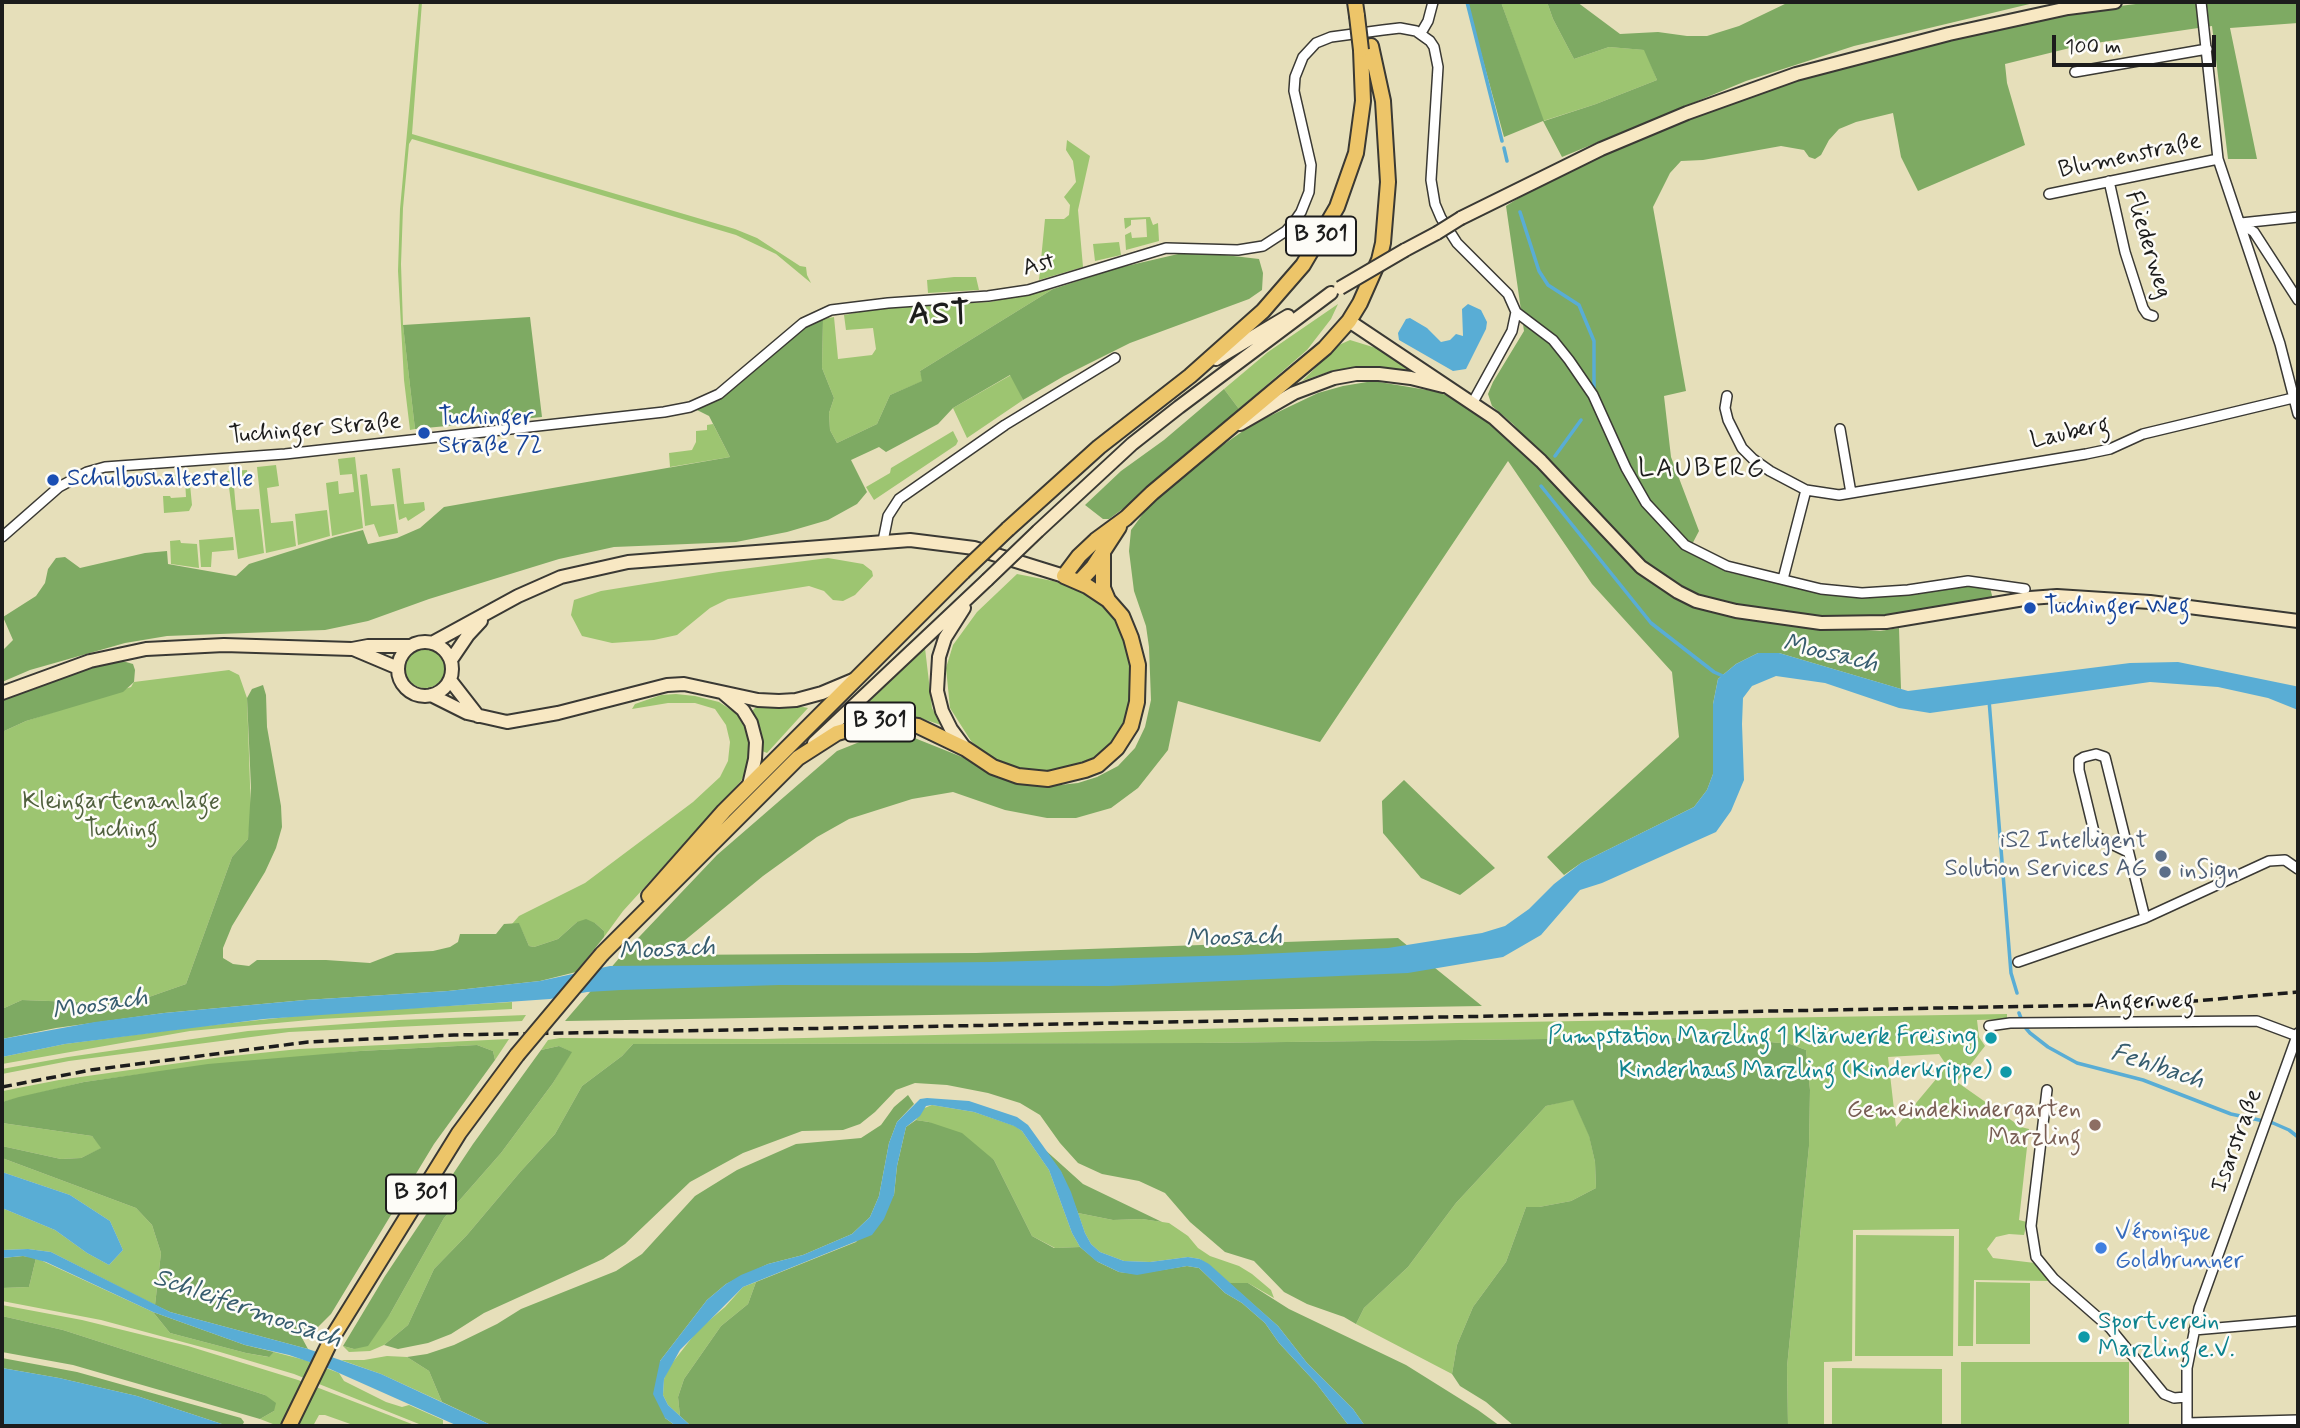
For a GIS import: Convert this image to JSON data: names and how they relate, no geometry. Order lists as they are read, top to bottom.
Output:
{
  "streets": {
    "main road": ["B 301"],
    "street": [
      "Blumenstraße",
      "Fliederweg",
      "Ast",
      "Tuchinger Straße",
      "Lauberg",
      "Angerweg",
      "Isarstraße"
    ]
  },
  "crossings": [
    ["Blumenstraße", "Fliederweg"],
    ["Ast", "Tuchinger Straße"],
    ["Angerweg", "Isarstraße"]
  ],
  "districts": ["AST", "LAUBERG"],
  "water": ["Moosach", "Fehlbach", "Schleifermoosach"],
  "parks": ["Kleingartenanlage Tuching"],
  "places": [
    "Tuchinger Straße 72",
    "Schulbushaltestelle",
    "Tuchinger Weg",
    "iS2 Intelligent Solution Services AG",
    "inSign",
    "Pumpstation Marzling 1 Klärwerk Freising",
    "Kinderhaus Marzling (Kinderkrippe)",
    "Gemeindekindergarten Marzling",
    "Véronique Goldbrunner",
    "Sportverein Marzling e.V."
  ],
  "scale_bar": "100 m"
}
